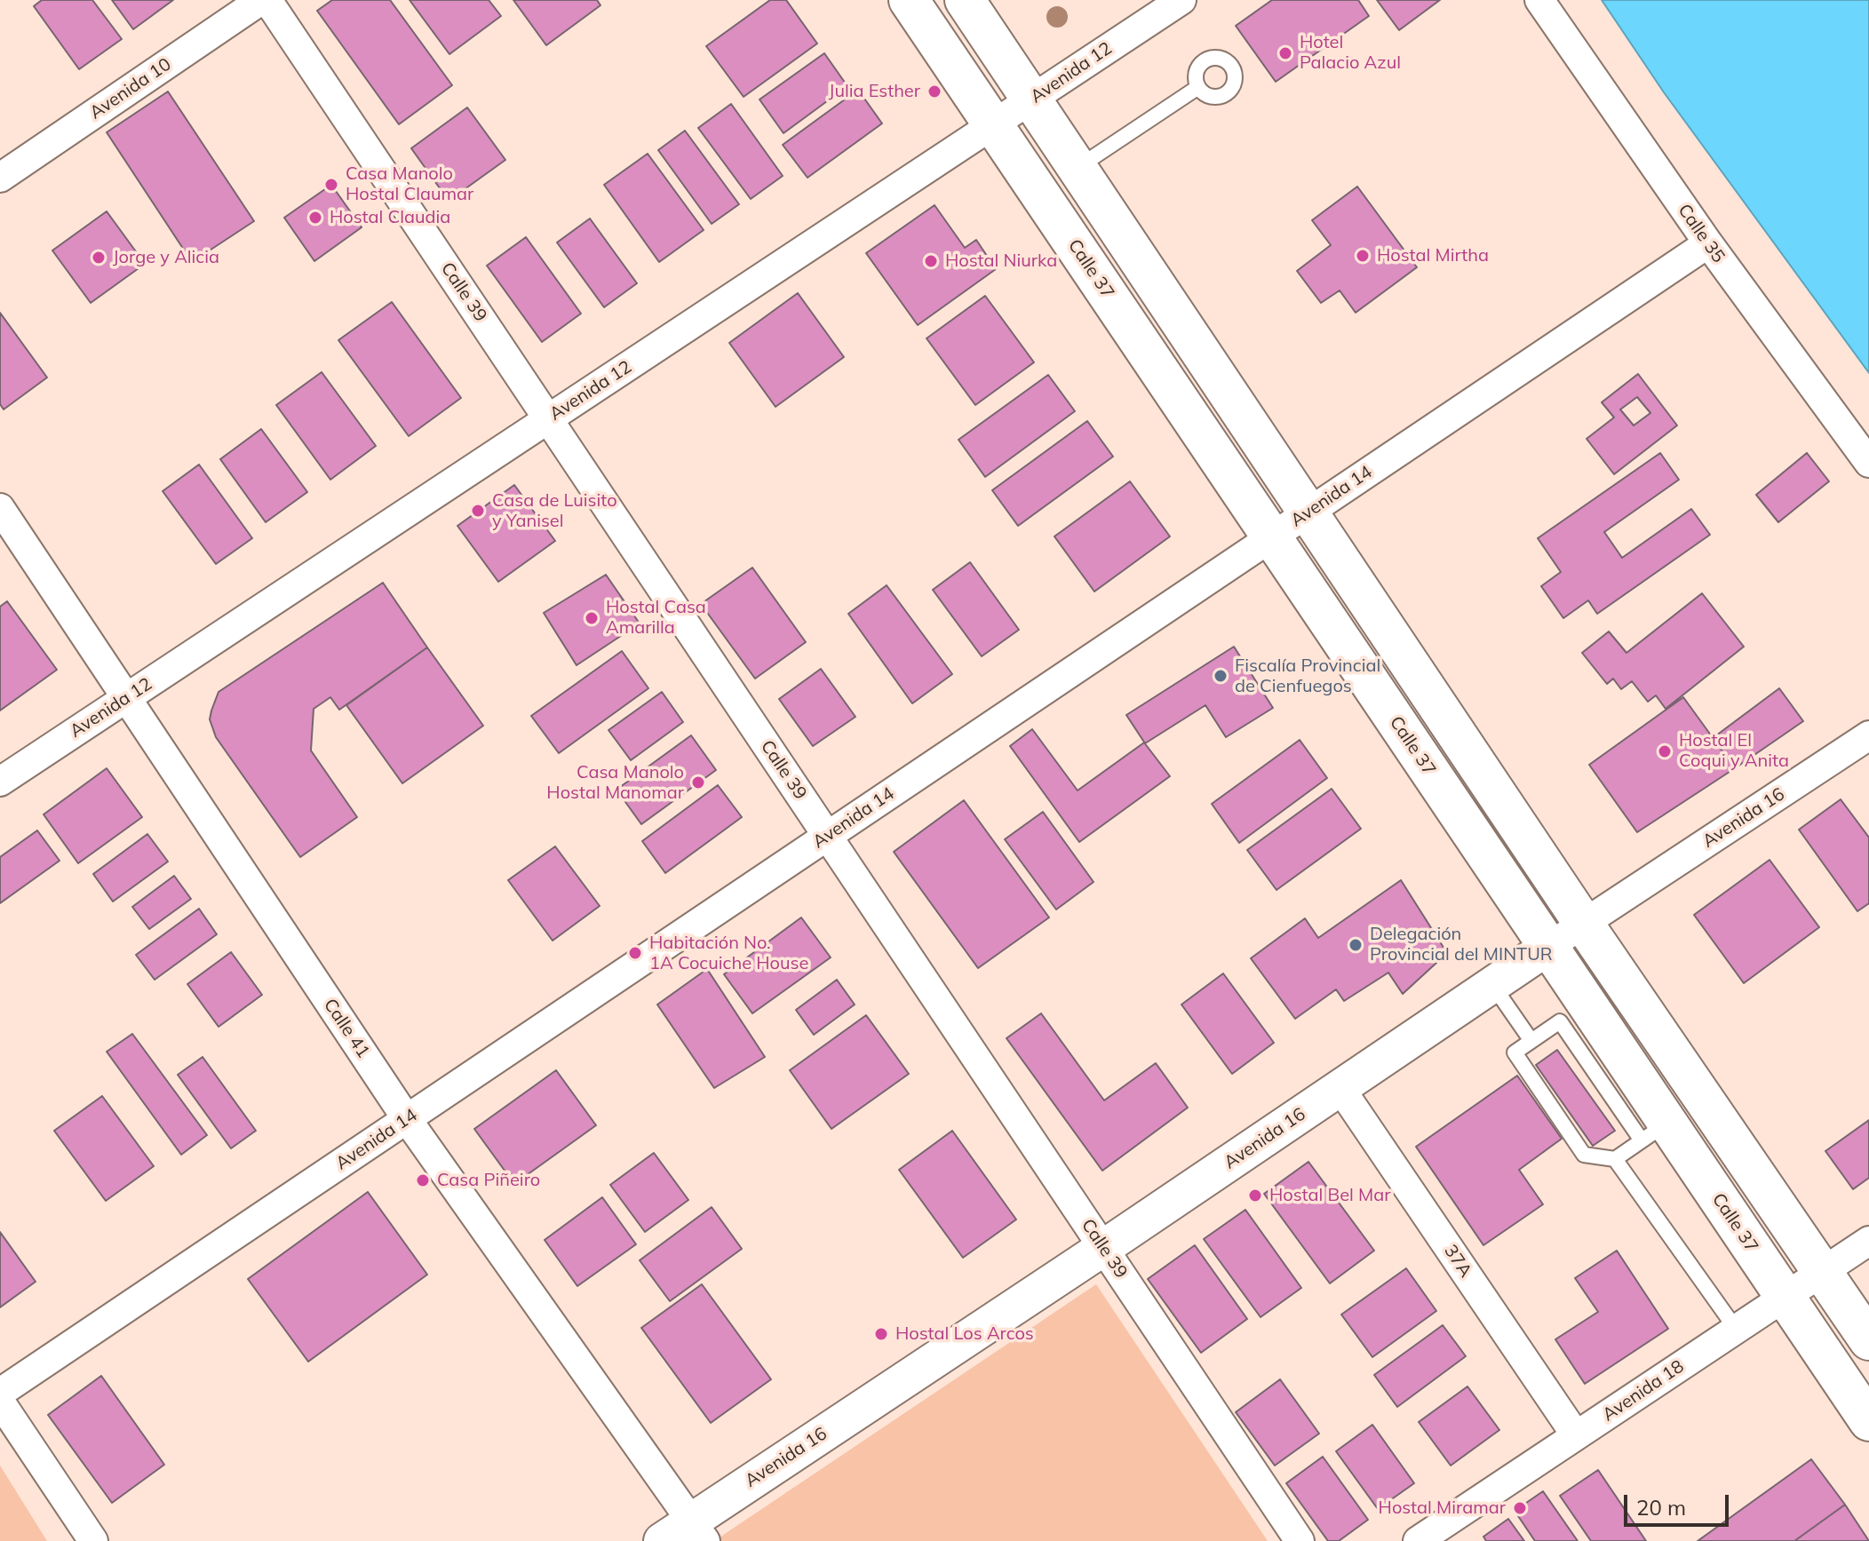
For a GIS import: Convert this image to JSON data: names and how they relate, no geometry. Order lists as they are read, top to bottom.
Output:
{
  "streets": {
    "main road": ["Calle 37"],
    "street": [
      "Avenida 12",
      "Avenida 10",
      "Calle 35",
      "Calle 39",
      "Avenida 14",
      "Avenida 16",
      "Calle 41",
      "37A",
      "Avenida 18"
    ]
  },
  "crossings": [
    ["Avenida 12", "Calle 37"],
    ["Avenida 12", "Calle 39"],
    ["Avenida 12", "Calle 41"],
    ["Calle 35", "Avenida 14"],
    ["Calle 37", "Avenida 14"],
    ["Calle 37", "Avenida 16"],
    ["Calle 37", "Avenida 18"],
    ["Calle 39", "Avenida 14"],
    ["Calle 39", "Avenida 16"],
    ["Avenida 14", "Calle 41"],
    ["Avenida 16", "Calle 41"],
    ["Avenida 16", "37A"],
    ["37A", "Avenida 18"]
  ],
  "places": [
    "Hotel Palacio Azul",
    "Julia Esther",
    "Casa Manolo Hostal Claumar",
    "Hostal Claudia",
    "Hostal Mirtha",
    "Jorge y Alicia",
    "Hostal Niurka",
    "Casa de Luisito y Yanisel",
    "Hostal Casa Amarilla",
    "Fiscalía Provincial de Cienfuegos",
    "Hostal El Coqui y Anita",
    "Casa Manolo Hostal Manomar",
    "Delegación Provincial del MINTUR",
    "Habitación No. 1A Cocuiche House",
    "Casa Piñeiro",
    "Hostal Bel Mar",
    "Hostal Los Arcos",
    "Hostal Miramar"
  ],
  "scale_bar": "20 m"
}
